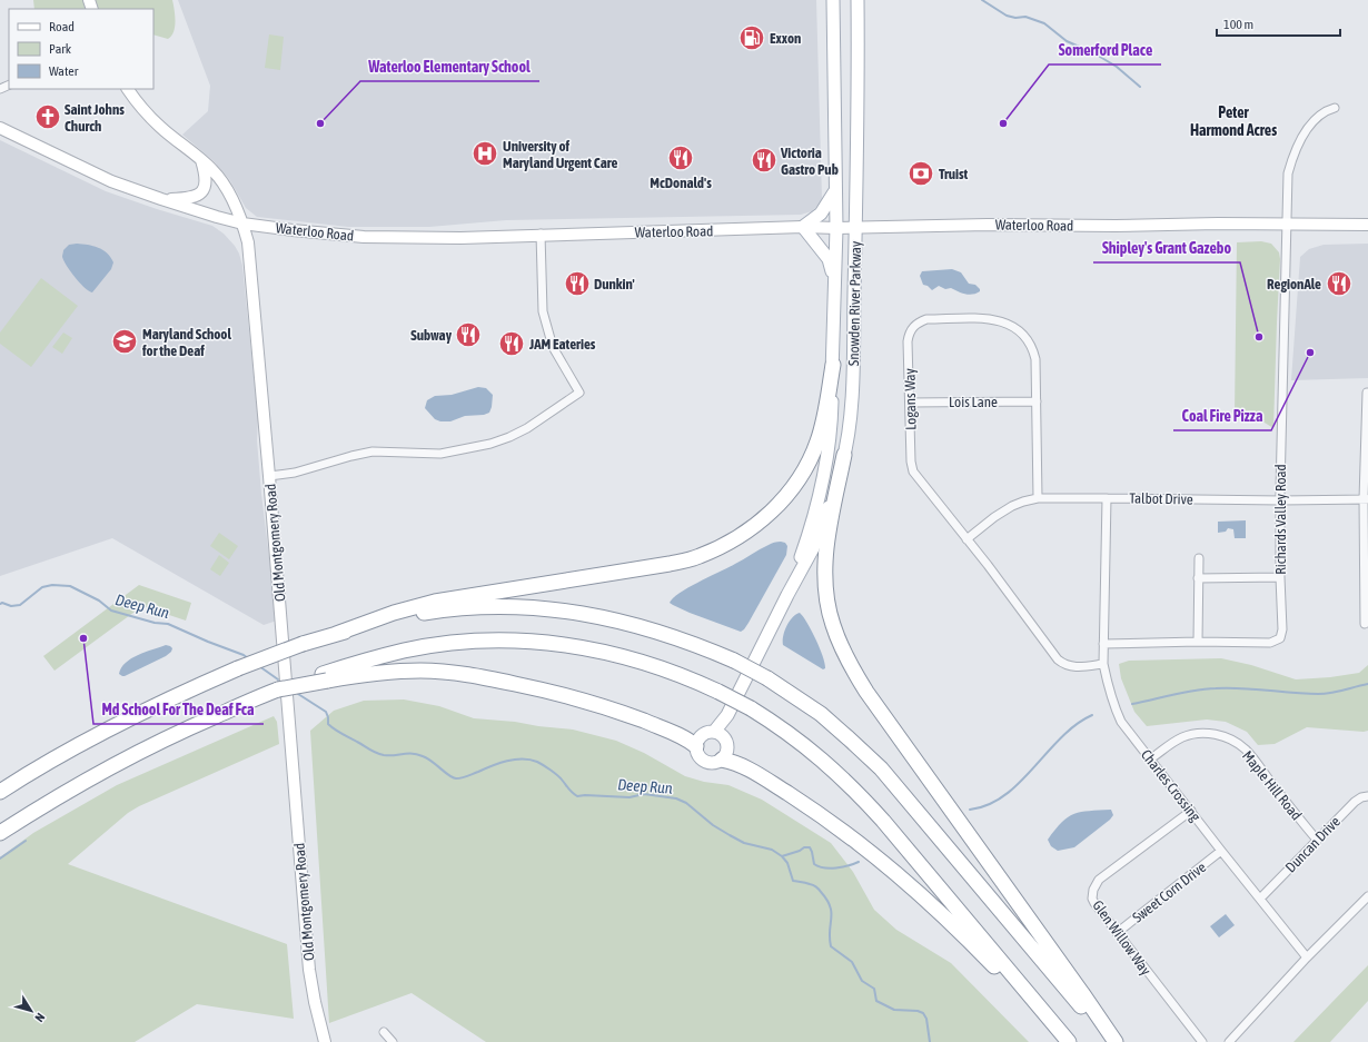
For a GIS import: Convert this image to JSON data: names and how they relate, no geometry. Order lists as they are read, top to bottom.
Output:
{
  "streets": {
    "main road": ["Waterloo Road", "Snowden River Parkway", "Old Montgomery Road"],
    "street": [
      "Logans Way",
      "Lois Lane",
      "Talbot Drive",
      "Richards Valley Road",
      "Charles Crossing",
      "Maple Hill Road",
      "Duncan Drive",
      "Sweet Corn Drive",
      "Glen Willow Way"
    ]
  },
  "crossings": [
    ["Waterloo Road", "Snowden River Parkway"],
    ["Waterloo Road", "Richards Valley Road"],
    ["Waterloo Road", "Old Montgomery Road"],
    ["Logans Way", "Lois Lane"],
    ["Logans Way", "Talbot Drive"],
    ["Logans Way", "Charles Crossing"],
    ["Talbot Drive", "Richards Valley Road"],
    ["Talbot Drive", "Charles Crossing"],
    ["Richards Valley Road", "Charles Crossing"],
    ["Charles Crossing", "Maple Hill Road"],
    ["Charles Crossing", "Duncan Drive"],
    ["Charles Crossing", "Sweet Corn Drive"],
    ["Charles Crossing", "Glen Willow Way"],
    ["Maple Hill Road", "Duncan Drive"],
    ["Sweet Corn Drive", "Glen Willow Way"]
  ],
  "districts": ["Peter Harmond Acres"],
  "water": ["Deep Run"],
  "places": {
    "fuel station": ["Exxon"],
    "church": ["Saint Johns Church"],
    "other": [
      "Waterloo Elementary School",
      "Somerford Place",
      "Shipley's Grant Gazebo",
      "Coal Fire Pizza",
      "Md School For The Deaf Fca"
    ],
    "hospital": ["University of Maryland Urgent Care"],
    "restaurant": [
      "McDonald's",
      "Victoria Gastro Pub",
      "Dunkin'",
      "RegionAle",
      "Subway",
      "JAM Eateries"
    ],
    "bank": ["Truist"],
    "school or university": ["Maryland School for the Deaf"]
  },
  "legend": ["Road", "Park", "Water"],
  "scale_bar": "100 m",
  "north": "bottom right"
}
